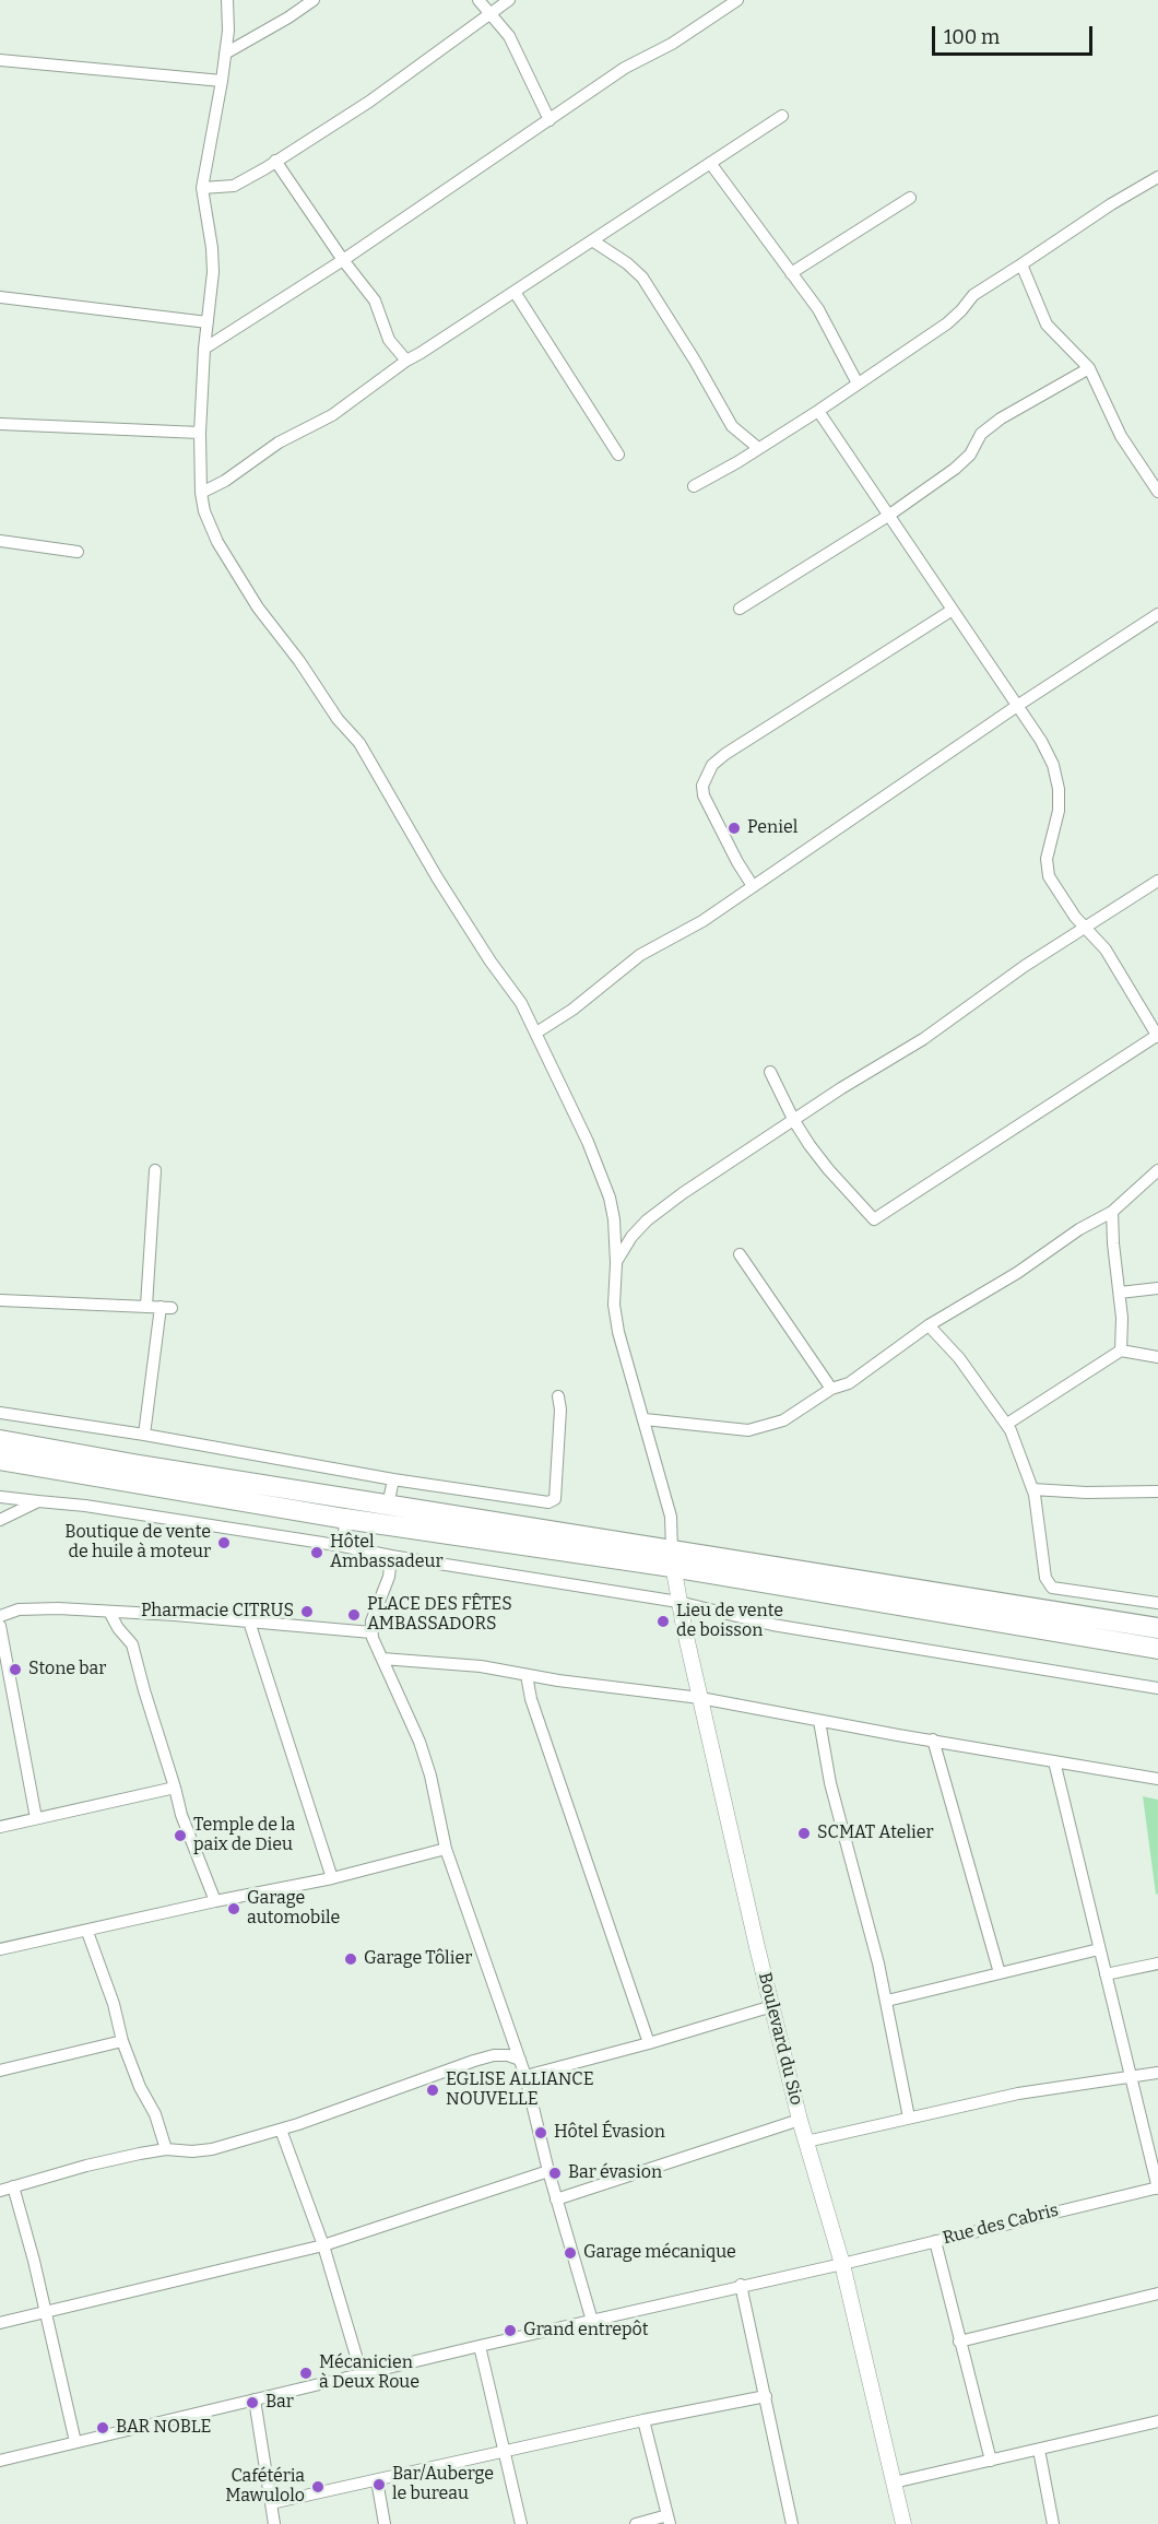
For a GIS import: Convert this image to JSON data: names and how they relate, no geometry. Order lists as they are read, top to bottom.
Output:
{
  "streets": {
    "street": ["Boulevard du Sio", "Rue des Cabris"]
  },
  "crossings": [
    ["Boulevard du Sio", "Rue des Cabris"]
  ],
  "places": [
    "Peniel",
    "Boutique de vente de huile à moteur",
    "Hôtel Ambassadeur",
    "Pharmacie CITRUS",
    "PLACE DES FÊTES AMBASSADORS",
    "Lieu de vente de boisson",
    "Stone bar",
    "SCMAT Atelier",
    "Temple de la paix de Dieu",
    "Garage automobile",
    "Garage Tôlier",
    "EGLISE ALLIANCE NOUVELLE",
    "Hôtel Évasion",
    "Bar évasion",
    "Garage mécanique",
    "Grand entrepôt",
    "Mécanicien à Deux Roue",
    "Bar",
    "BAR NOBLE",
    "Bar/Auberge le bureau",
    "Cafétéria Mawulolo"
  ],
  "scale_bar": "100 m"
}
